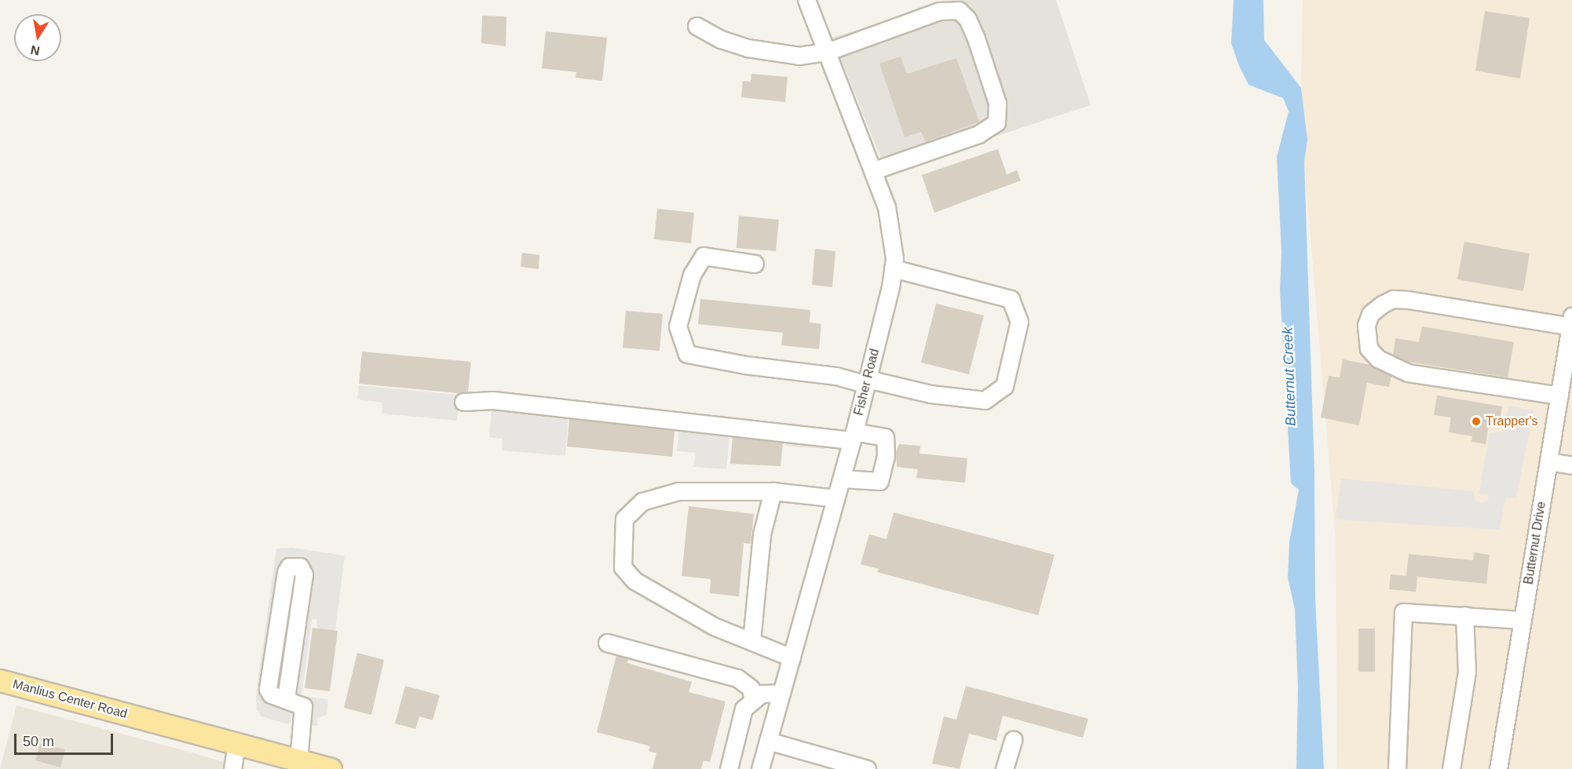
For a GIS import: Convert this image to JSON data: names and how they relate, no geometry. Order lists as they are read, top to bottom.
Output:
{
  "streets": {
    "main road": ["Manlius Center Road"],
    "street": ["Fisher Road", "Butternut Drive"]
  },
  "water": ["Butternut Creek"],
  "places": ["Trapper's"],
  "scale_bar": "50 m",
  "north": "bottom"
}
